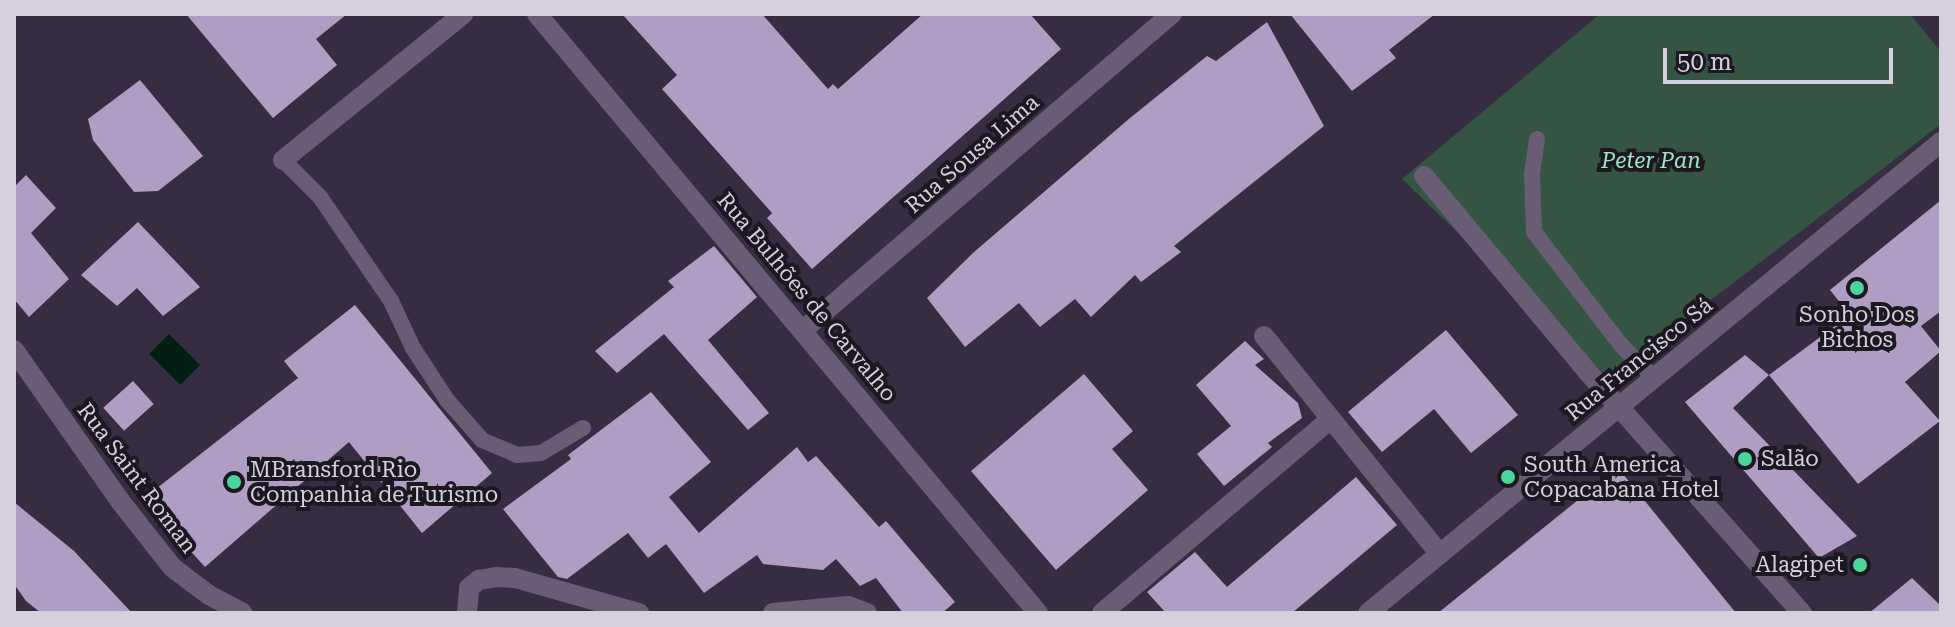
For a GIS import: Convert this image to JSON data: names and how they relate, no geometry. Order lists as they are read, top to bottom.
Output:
{
  "streets": {
    "street": [
      "Rua Sousa Lima",
      "Rua Bulhões de Carvalho",
      "Rua Francisco Sá",
      "Rua Saint Roman"
    ]
  },
  "crossings": [
    ["Rua Sousa Lima", "Rua Bulhões de Carvalho"]
  ],
  "parks": ["Peter Pan"],
  "places": [
    "Sonho Dos Bichos",
    "Salão",
    "South America Copacabana Hotel",
    "MBransford Rio Companhia de Turismo",
    "Alagipet"
  ],
  "scale_bar": "50 m"
}
